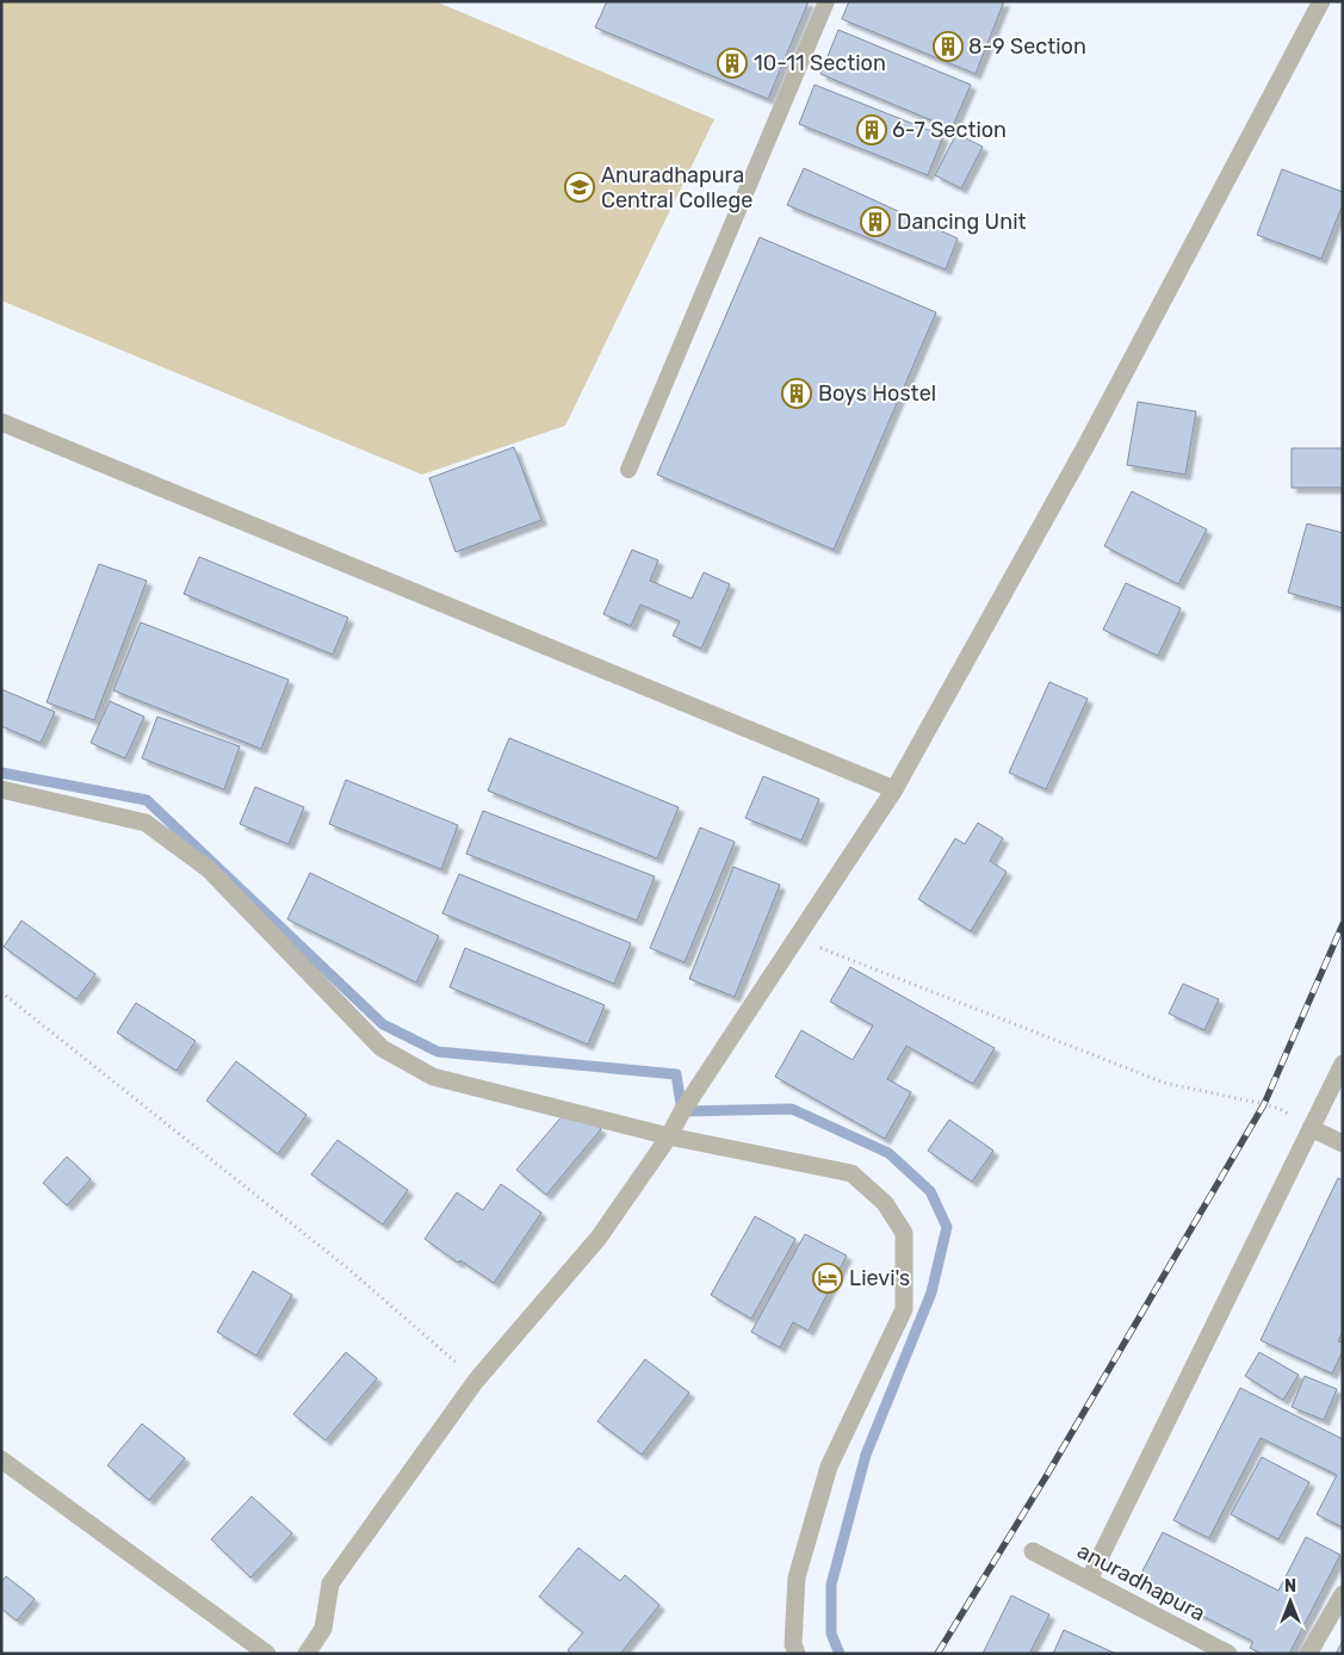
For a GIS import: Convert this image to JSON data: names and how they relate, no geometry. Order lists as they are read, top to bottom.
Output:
{
  "streets": {
    "street": ["anuradhapura"]
  },
  "places": {
    "building": [
      "8-9 Section",
      "10-11 Section",
      "6-7 Section",
      "Dancing Unit",
      "Boys Hostel"
    ],
    "school or university": ["Anuradhapura Central College"],
    "hotel": ["Lievi's"]
  },
  "north": "top"
}
